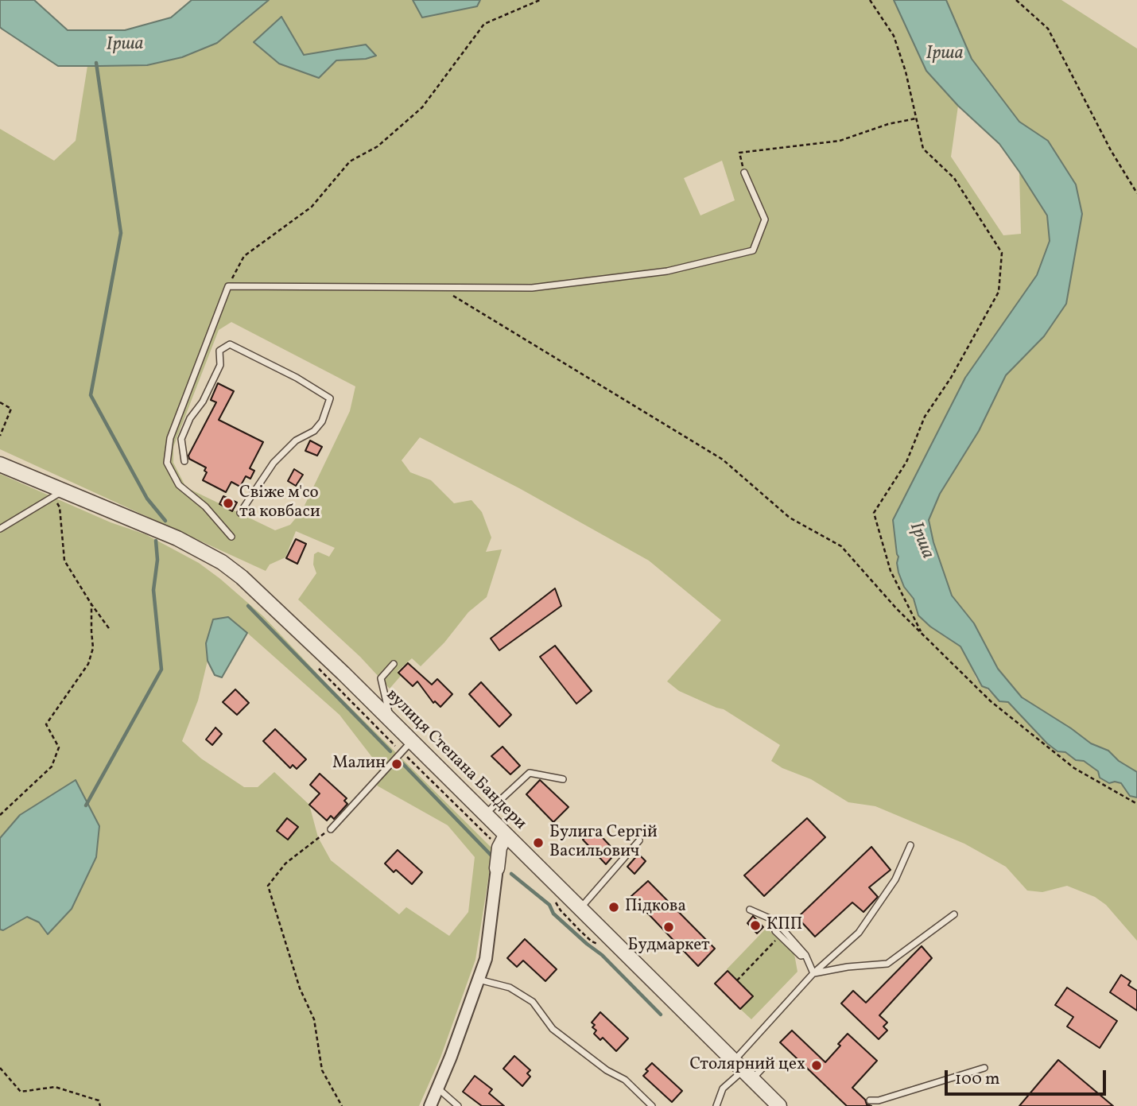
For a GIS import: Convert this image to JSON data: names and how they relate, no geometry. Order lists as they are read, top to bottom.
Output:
{
  "streets": {
    "street": ["вулиця Степана Бандери"]
  },
  "water": ["Ірша"],
  "places": [
    "Свіже м'со та ковбаси",
    "Малин",
    "Булига Сергій Васильович",
    "Підкова",
    "КПП",
    "Будмаркет",
    "Столярний цех"
  ],
  "scale_bar": "100 m"
}
